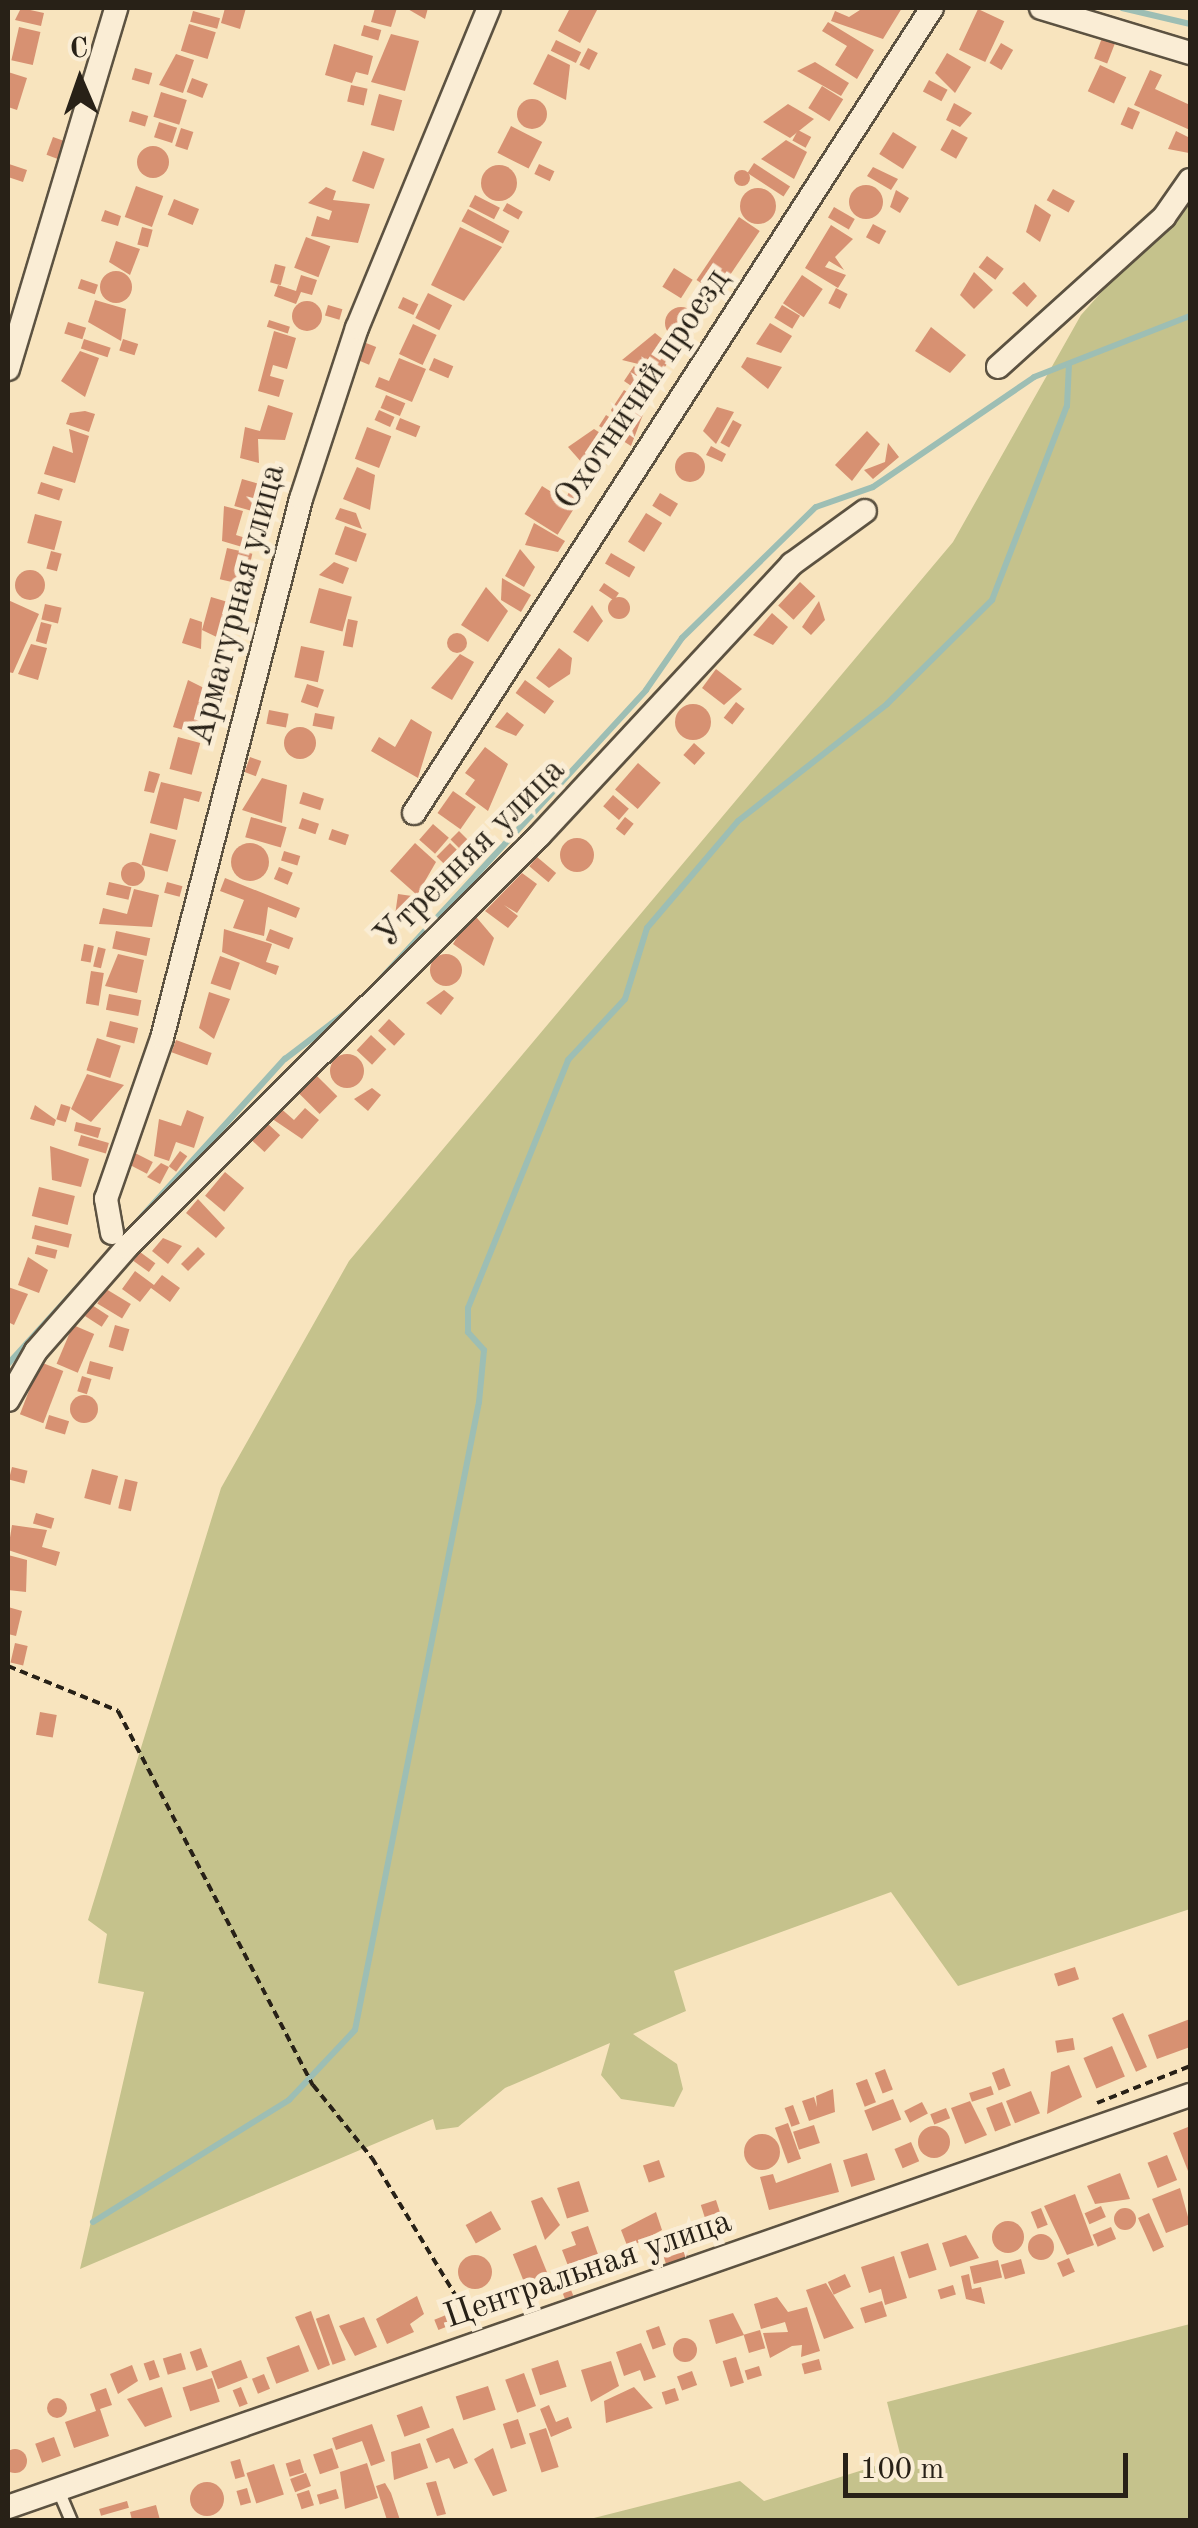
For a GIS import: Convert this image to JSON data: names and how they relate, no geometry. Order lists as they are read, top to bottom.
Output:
{
  "streets": {
    "street": [
      "Охотничий проезд",
      "Арматурная улица",
      "Утренняя улица",
      "Центральная улица"
    ]
  },
  "crossings": [
    ["Арматурная улица", "Утренняя улица"]
  ],
  "scale_bar": "100 m",
  "north": "top"
}
